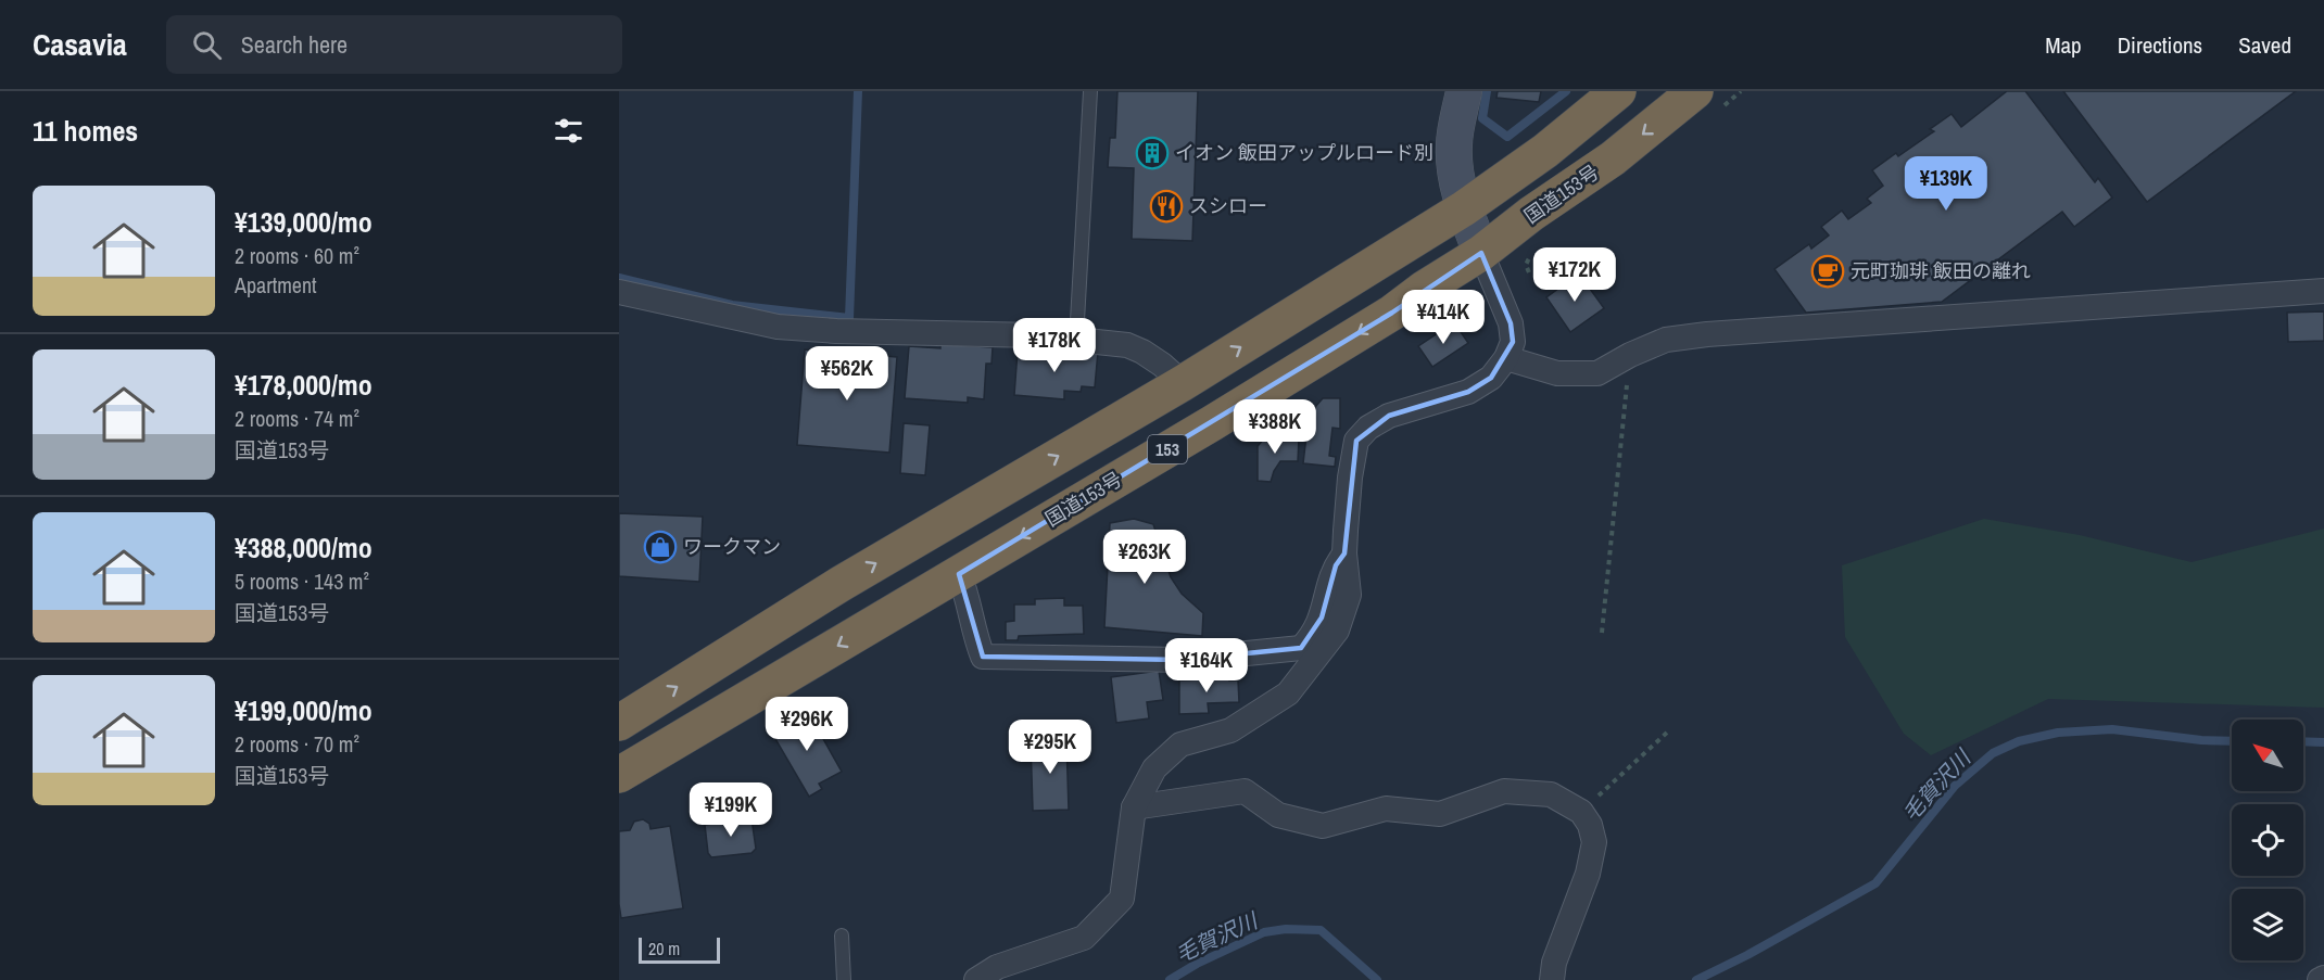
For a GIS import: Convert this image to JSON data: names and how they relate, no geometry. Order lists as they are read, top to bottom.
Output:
{
  "streets": {
    "highway": ["国道153号", "153"]
  },
  "water": ["毛賀沢川"],
  "places": {
    "building": ["イオン 飯田アップルロード別"],
    "restaurant": ["スシロー"],
    "cafe": ["元町珈琲 飯田の離れ"],
    "shop": ["ワークマン"]
  },
  "scale_bar": "20 m",
  "north": "top left",
  "page": {
    "header": "Casavia",
    "search": "Search here",
    "nav": ["Map", "Directions", "Saved"],
    "heading": "11 homes",
    "price": [
      "¥139K",
      "¥172K",
      "¥414K",
      "¥178K",
      "¥562K",
      "¥388K",
      "¥263K",
      "¥164K",
      "¥296K",
      "¥295K",
      "¥199K"
    ],
    "list": [
      {
        "name": "¥139,000/mo",
        "note": "2 rooms · 60 m² · Apartment"
      },
      {
        "name": "¥178,000/mo",
        "note": "2 rooms · 74 m² · 国道153号"
      },
      {
        "name": "¥388,000/mo",
        "note": "5 rooms · 143 m² · 国道153号"
      },
      {
        "name": "¥199,000/mo",
        "note": "2 rooms · 70 m² · 国道153号"
      }
    ],
    "scale": "20 m"
  }
}
